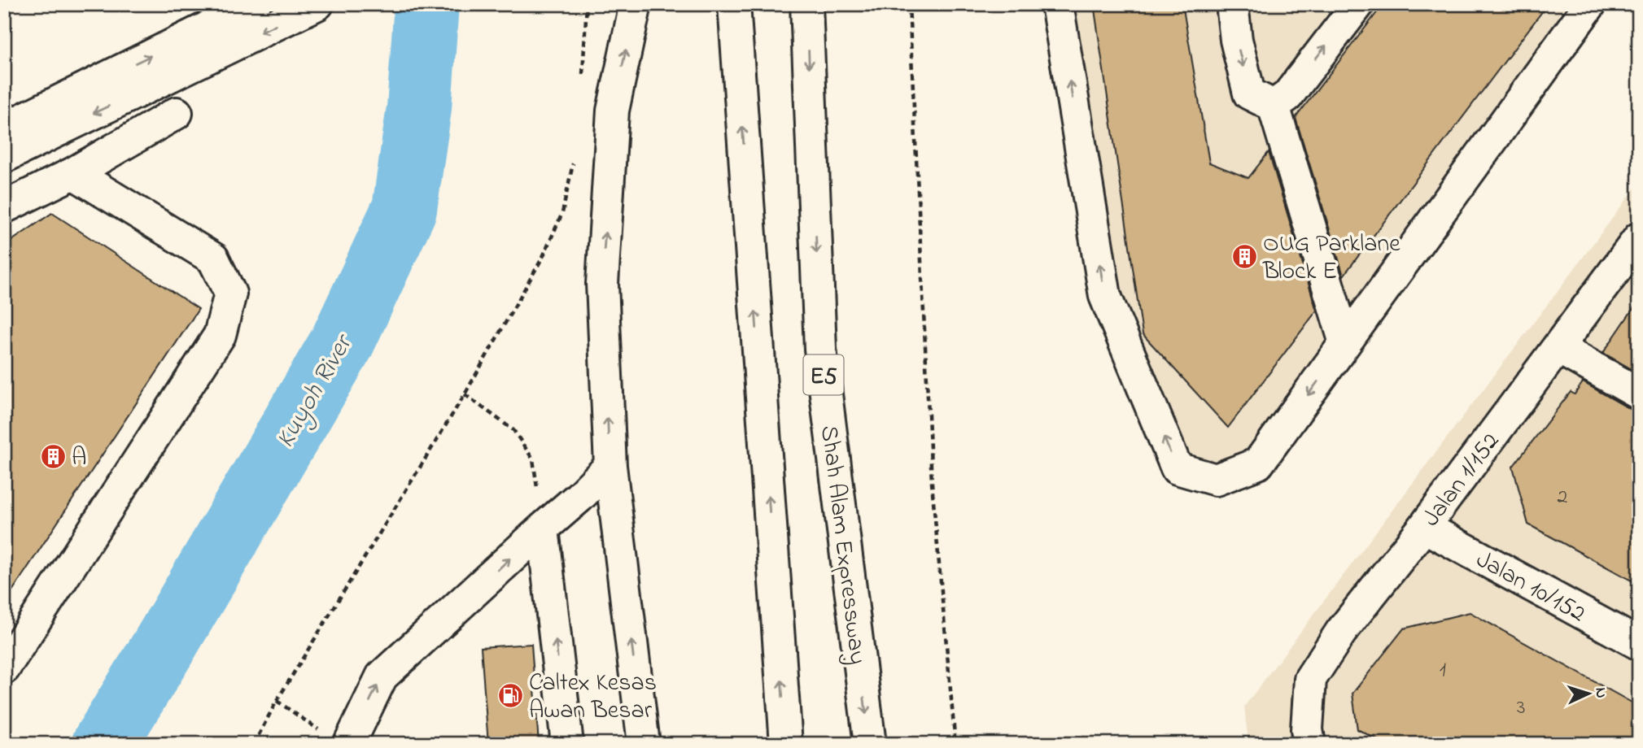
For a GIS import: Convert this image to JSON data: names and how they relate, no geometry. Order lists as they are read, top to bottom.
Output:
{
  "streets": {
    "main road": [
      "E5",
      "Jalan 1/152",
      "Shah Alam Expressway",
      "Jalan 10/152"
    ]
  },
  "crossings": [
    ["Jalan 1/152", "Jalan 10/152"]
  ],
  "water": ["Kuyoh River"],
  "places": {
    "building": ["OUG Parklane Block E", "A"],
    "fuel station": ["Caltex Kesas Awan Besar"]
  },
  "house_numbers": ["2", "1", "3"],
  "north": "right"
}
